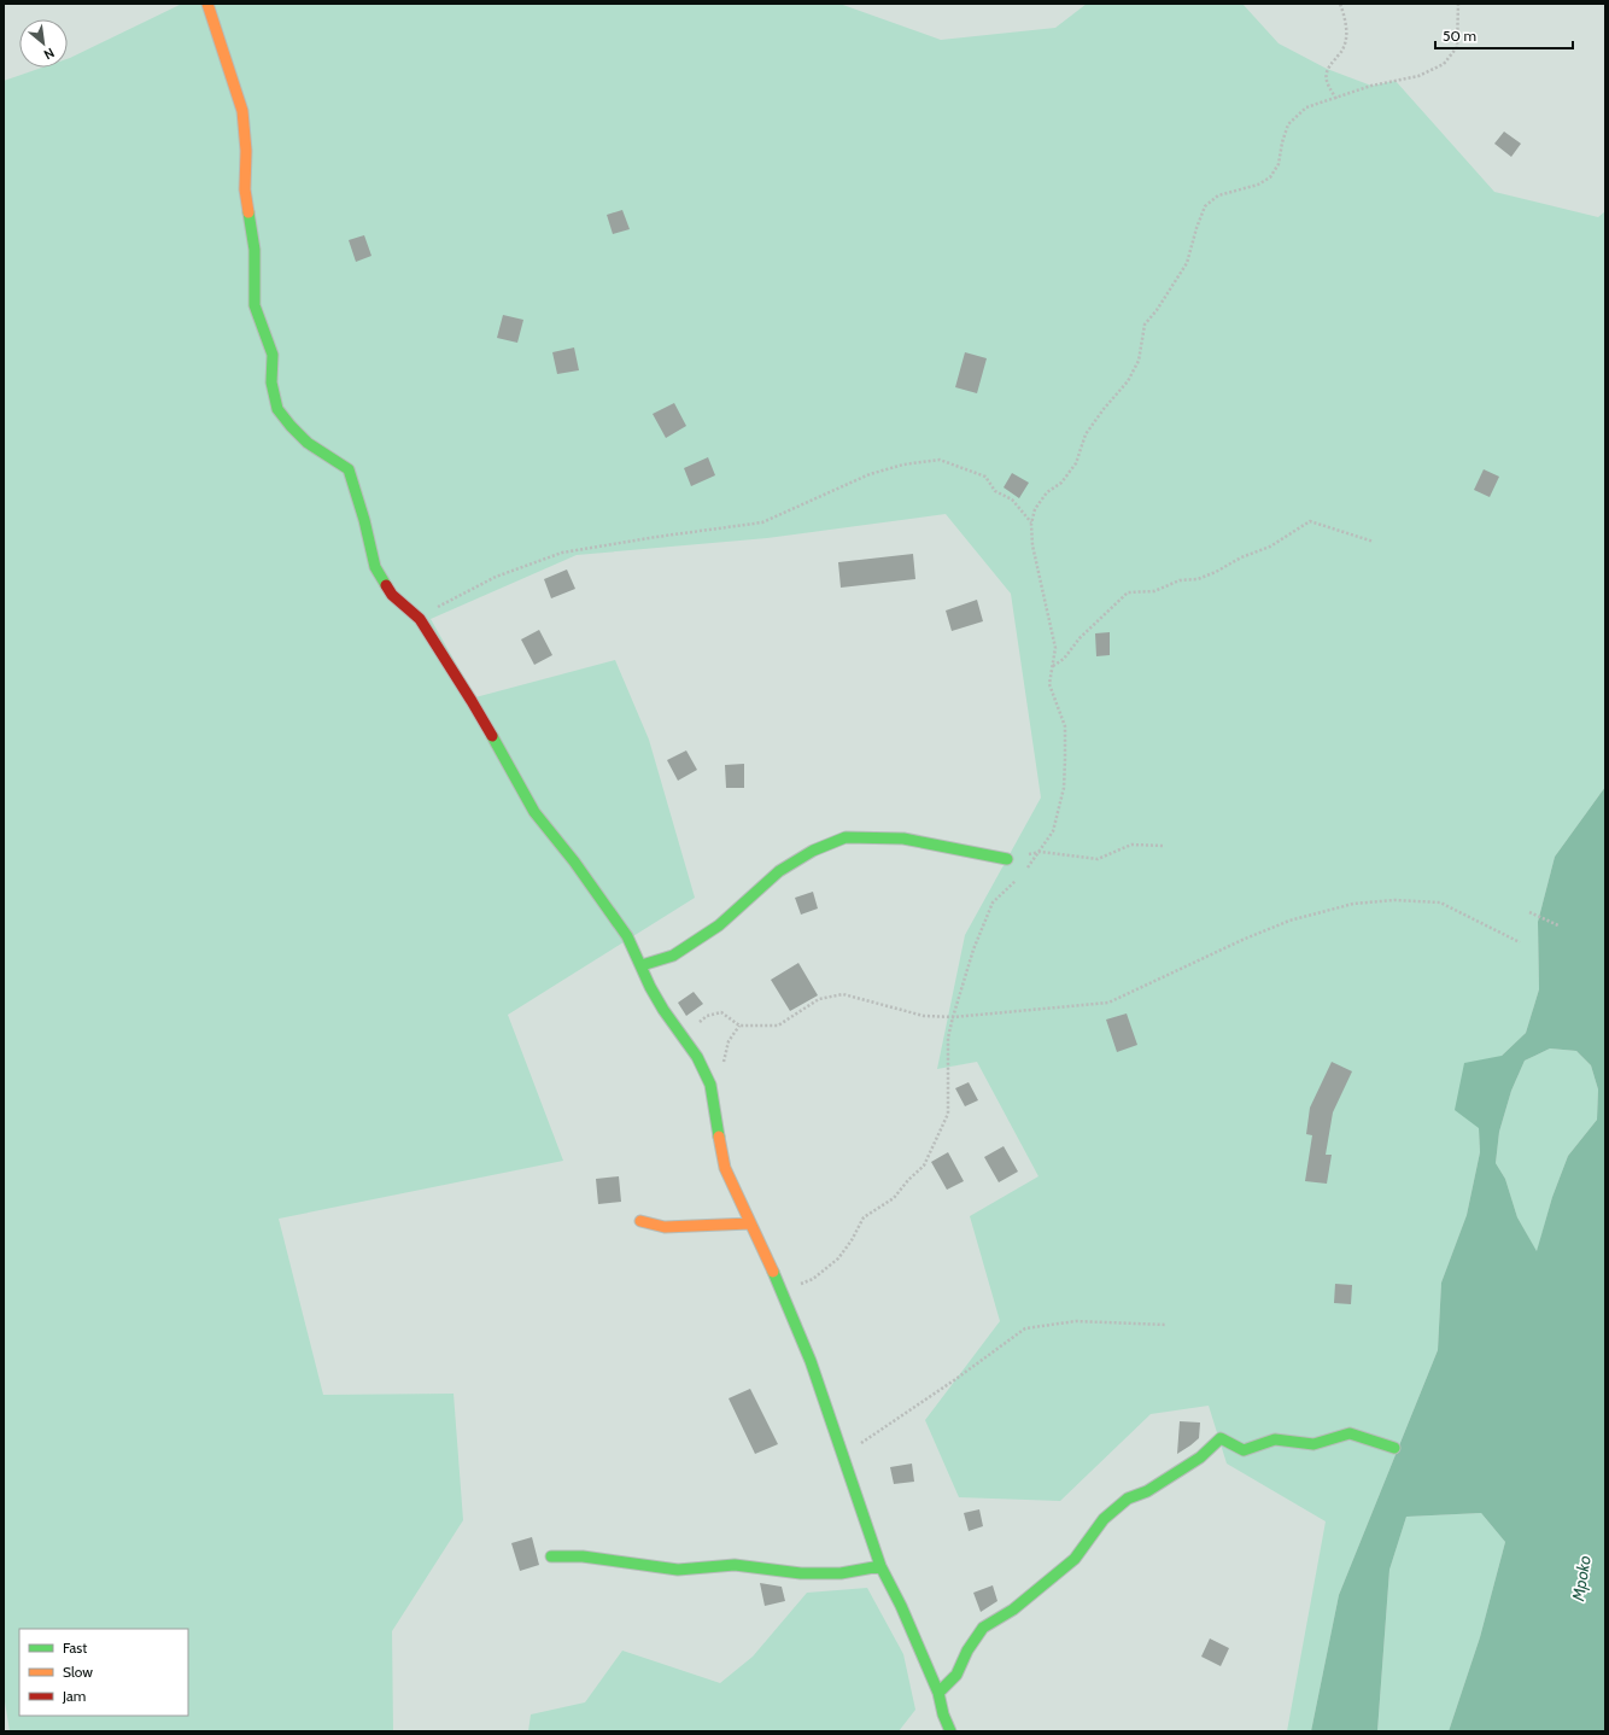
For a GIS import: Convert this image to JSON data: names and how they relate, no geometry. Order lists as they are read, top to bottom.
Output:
{
  "water": ["Mpoko"],
  "legend": ["Fast", "Slow", "Jam"],
  "scale_bar": "50 m",
  "north": "bottom right"
}
